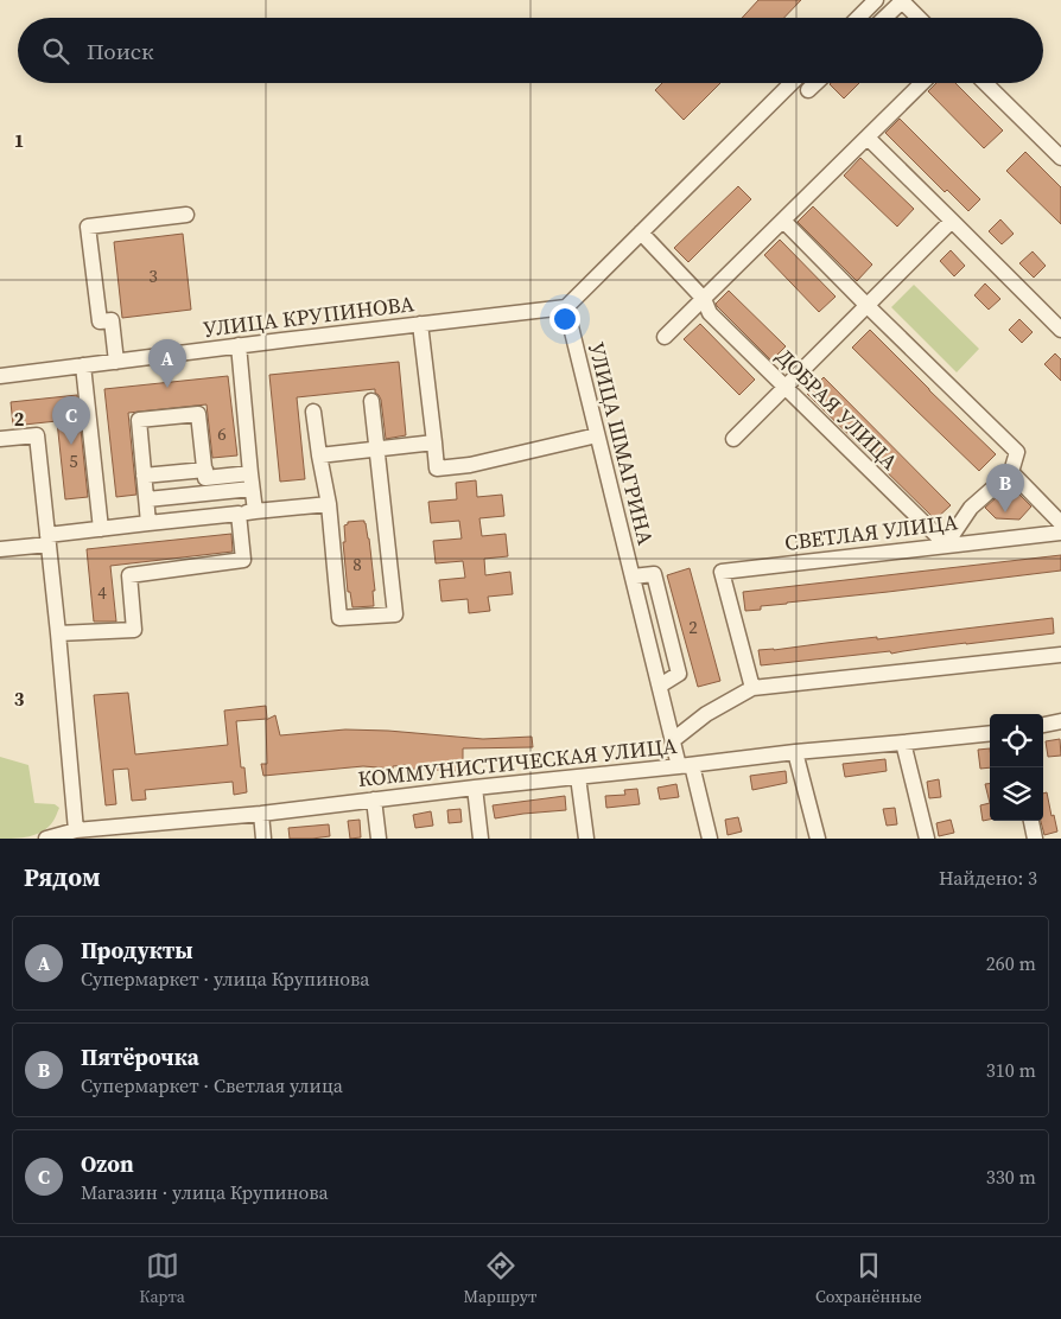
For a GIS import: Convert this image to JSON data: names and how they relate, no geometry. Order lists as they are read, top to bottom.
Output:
{
  "streets": {
    "street": [
      "УЛИЦА КРУПИНОВА",
      "ДОБРАЯ УЛИЦА",
      "УЛИЦА ШМАГРИНА",
      "СВЕТЛАЯ УЛИЦА",
      "КОММУНИСТИЧЕСКАЯ УЛИЦА"
    ]
  },
  "crossings": [
    ["УЛИЦА КРУПИНОВА", "УЛИЦА ШМАГРИНА"],
    ["ДОБРАЯ УЛИЦА", "СВЕТЛАЯ УЛИЦА"],
    ["УЛИЦА ШМАГРИНА", "КОММУНИСТИЧЕСКАЯ УЛИЦА"]
  ],
  "house_numbers": [
    "3",
    "6",
    "5",
    "8",
    "4",
    "2"
  ],
  "page": {
    "search": "Поиск",
    "pins": ["A", "C", "B"],
    "heading": ["Рядом", "Найдено: 3"],
    "list": [
      {
        "mark": "A",
        "name": "Продукты",
        "note": "Супермаркет · улица Крупинова",
        "value": "260 m"
      },
      {
        "mark": "B",
        "name": "Пятёрочка",
        "note": "Супермаркет · Светлая улица",
        "value": "310 m"
      },
      {
        "mark": "C",
        "name": "Ozon",
        "note": "Магазин · улица Крупинова",
        "value": "330 m"
      }
    ],
    "nav": ["Карта", "Маршрут", "Сохранённые"]
  },
  "grid": {
    "rows": ["1", "2", "3"]
  }
}
